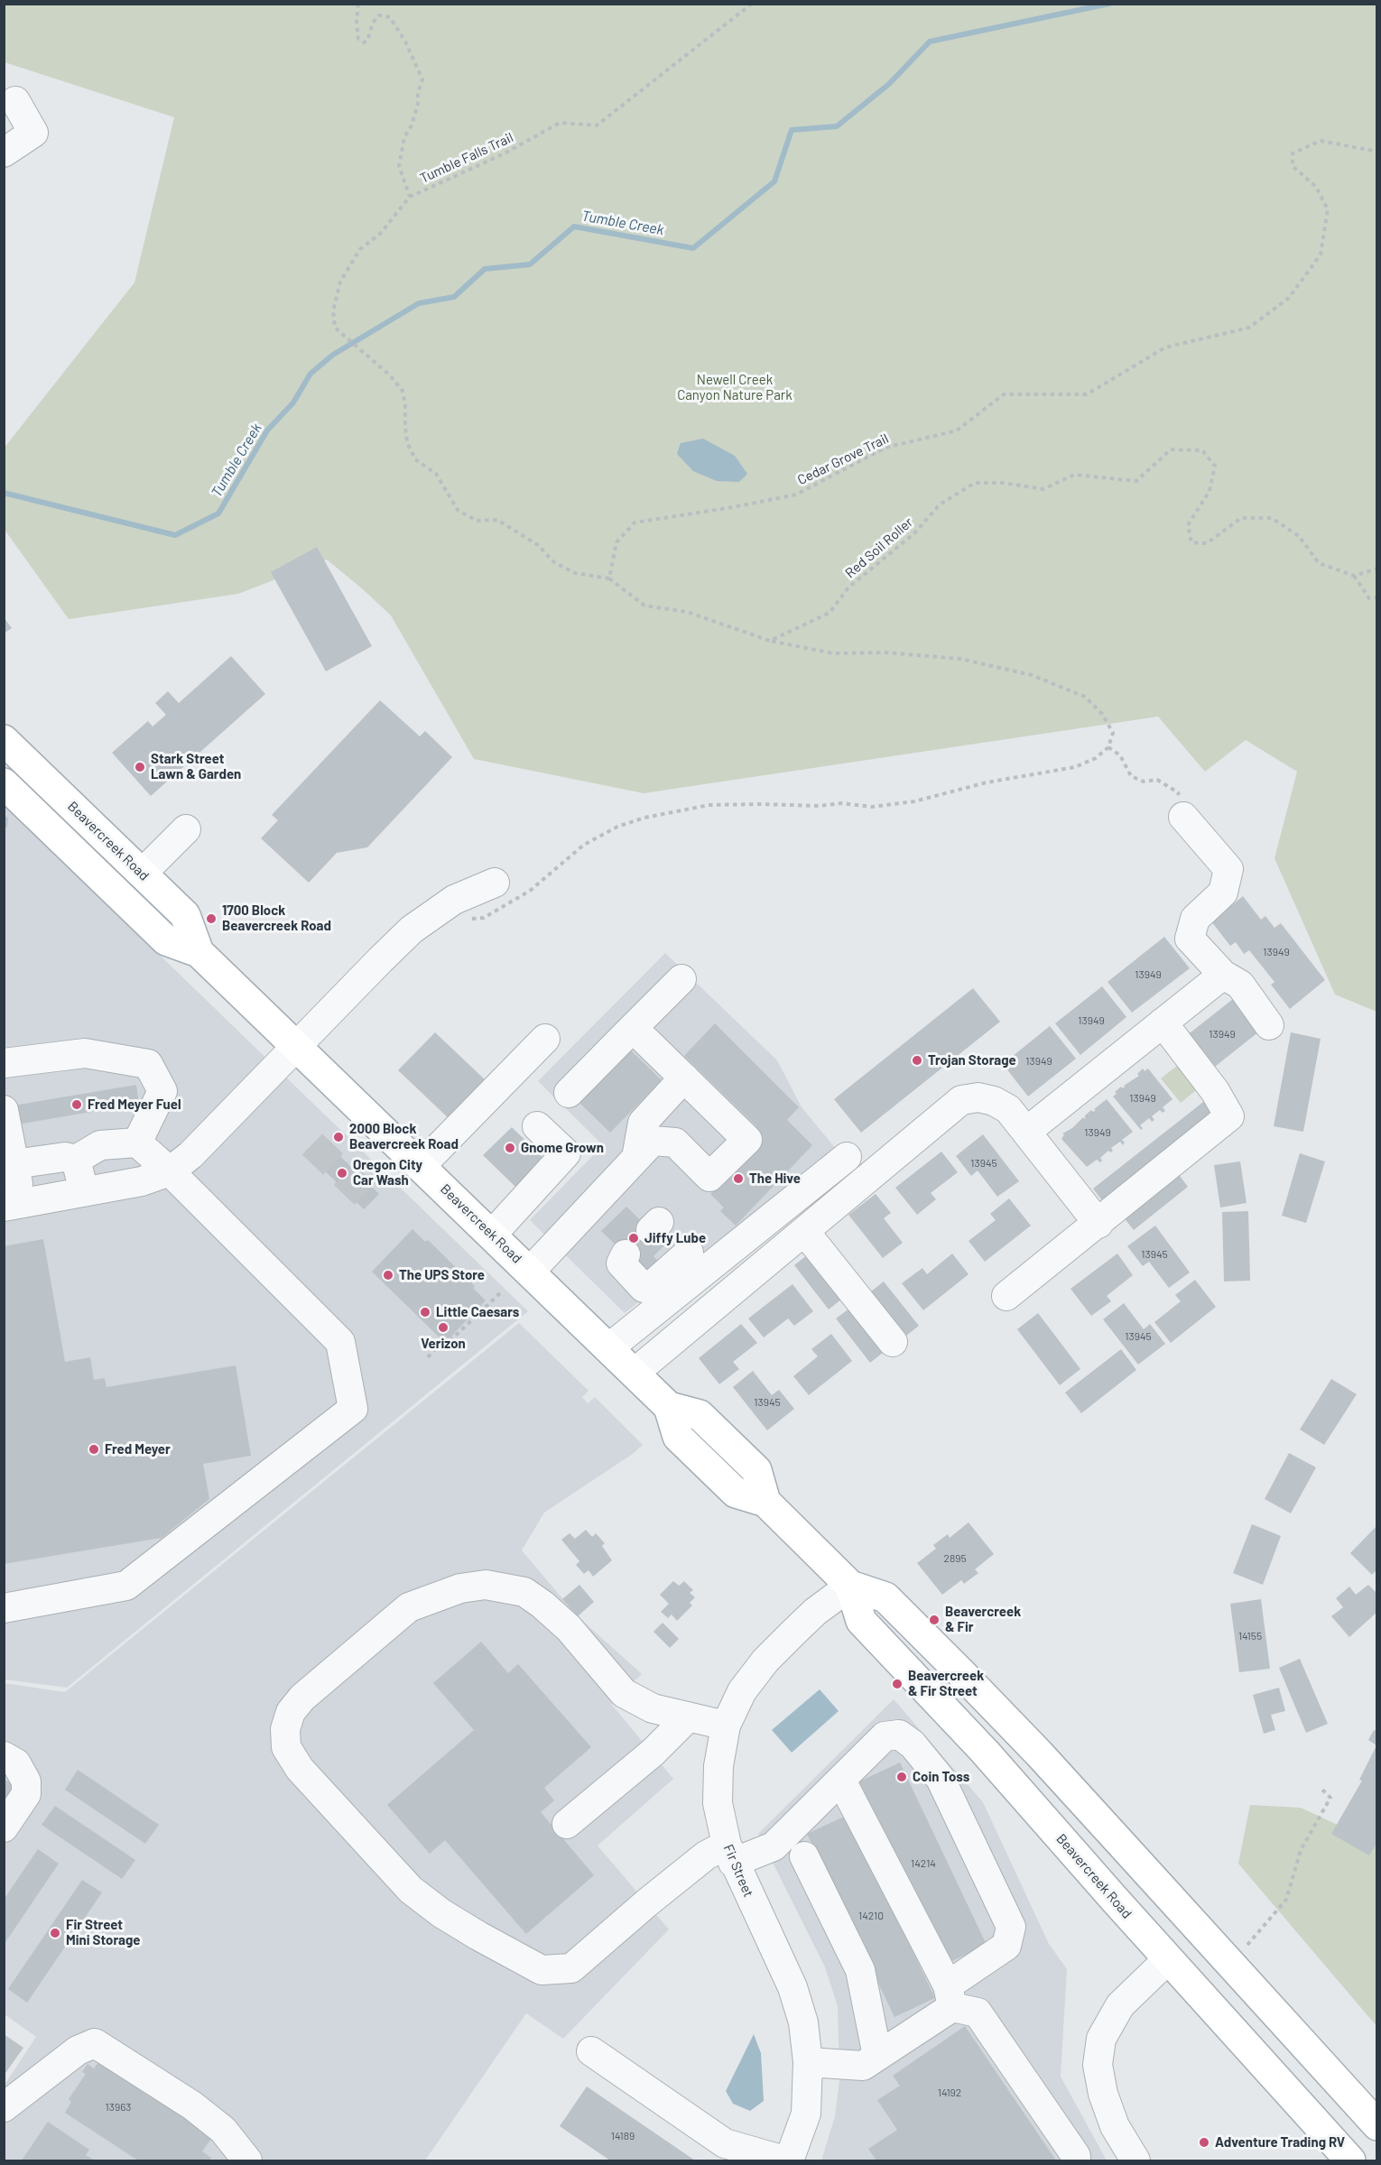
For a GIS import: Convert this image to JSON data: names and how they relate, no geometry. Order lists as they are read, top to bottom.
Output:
{
  "streets": {
    "main road": ["Beavercreek Road"],
    "street": ["Fir Street"],
    "path": ["Tumble Falls Trail", "Cedar Grove Trail", "Red Soil Roller"]
  },
  "crossings": [
    ["Tumble Falls Trail", "Cedar Grove Trail"],
    ["Beavercreek Road", "Fir Street"]
  ],
  "water": ["Tumble Creek"],
  "parks": ["Newell Creek Canyon Nature Park"],
  "places": [
    "Stark Street Lawn & Garden",
    "1700 Block Beavercreek Road",
    "Trojan Storage",
    "Fred Meyer Fuel",
    "2000 Block Beavercreek Road",
    "Gnome Grown",
    "Oregon City Car Wash",
    "The Hive",
    "Jiffy Lube",
    "The UPS Store",
    "Little Caesars",
    "Verizon",
    "Fred Meyer",
    "Beavercreek & Fir",
    "Beavercreek & Fir Street",
    "Coin Toss",
    "Fir Street Mini Storage",
    "Adventure Trading RV"
  ],
  "house_numbers": [
    "13949",
    "13949",
    "13949",
    "13949",
    "13949",
    "13949",
    "13949",
    "13945",
    "13945",
    "13945",
    "13945",
    "2895",
    "14155",
    "14214",
    "14210",
    "14192",
    "13963",
    "14189"
  ]
}
